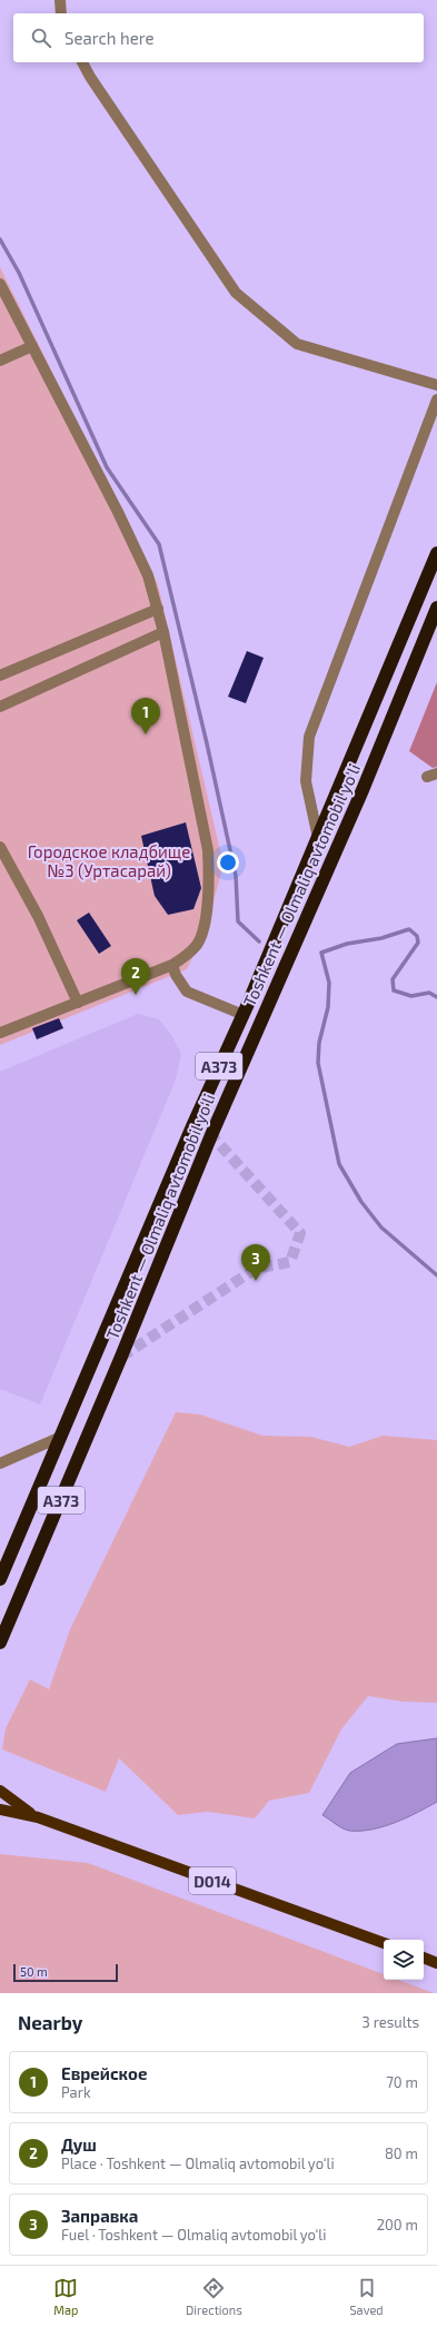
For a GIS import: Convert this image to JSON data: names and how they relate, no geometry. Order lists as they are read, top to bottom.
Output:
{
  "streets": {
    "highway": ["Toshkent — Olmaliq avtomobil yo‘li", "A373"],
    "main road": ["D014"]
  },
  "parks": ["Городское кладбище №3 (Уртасарай)"],
  "scale_bar": "50 m",
  "page": {
    "search": "Search here",
    "pins": ["1", "2", "3"],
    "scale": "50 m",
    "heading": ["Nearby", "3 results"],
    "list": [
      {
        "mark": "1",
        "name": "Еврейское",
        "note": "Park",
        "value": "70 m"
      },
      {
        "mark": "2",
        "name": "Душ",
        "note": "Place · Toshkent — Olmaliq avtomobil yo‘li",
        "value": "80 m"
      },
      {
        "mark": "3",
        "name": "Заправка",
        "note": "Fuel · Toshkent — Olmaliq avtomobil yo‘li",
        "value": "200 m"
      }
    ],
    "nav": ["Map", "Directions", "Saved"]
  }
}
